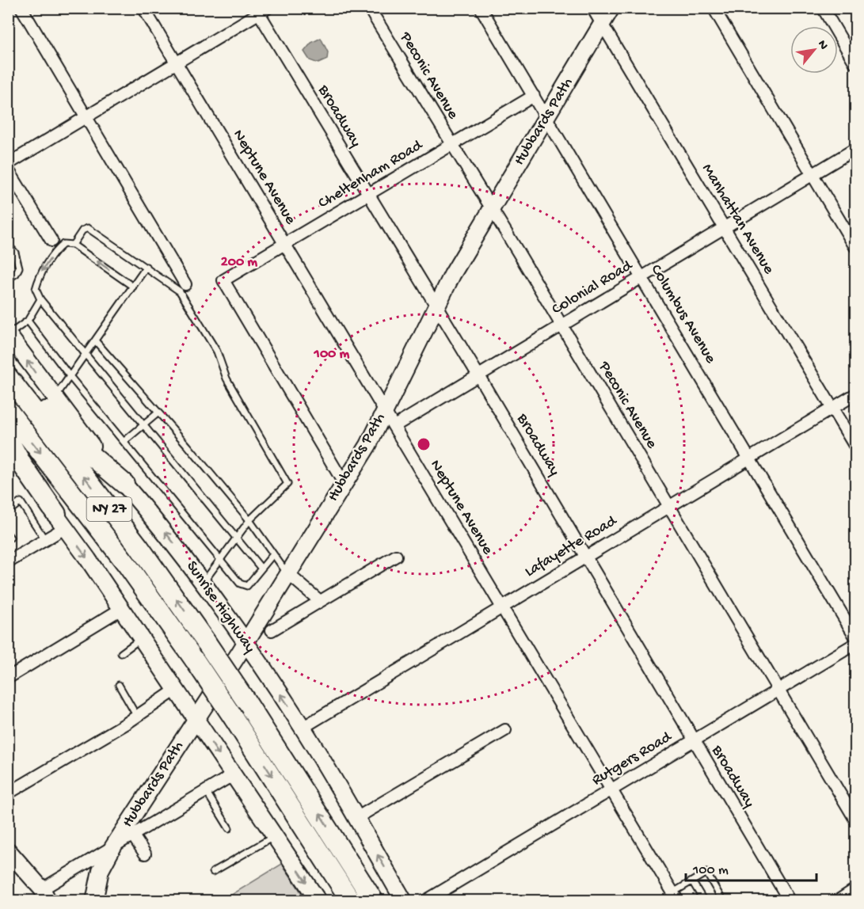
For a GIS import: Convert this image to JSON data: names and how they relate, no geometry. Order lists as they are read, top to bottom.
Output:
{
  "streets": {
    "highway": ["NY 27", "Sunrise Highway"],
    "main road": ["Hubbards Path"],
    "street": [
      "Peconic Avenue",
      "Broadway",
      "Cheltenham Road",
      "Neptune Avenue",
      "Manhattan Avenue",
      "Colonial Road",
      "Columbus Avenue",
      "Lafayette Road",
      "Rutgers Road"
    ]
  },
  "crossings": [
    ["Peconic Avenue", "Hubbards Path"],
    ["Peconic Avenue", "Cheltenham Road"],
    ["Peconic Avenue", "Colonial Road"],
    ["Peconic Avenue", "Lafayette Road"],
    ["Peconic Avenue", "Rutgers Road"],
    ["Broadway", "Hubbards Path"],
    ["Broadway", "Cheltenham Road"],
    ["Broadway", "Colonial Road"],
    ["Broadway", "Lafayette Road"],
    ["Broadway", "Rutgers Road"],
    ["Hubbards Path", "Cheltenham Road"],
    ["Hubbards Path", "Neptune Avenue"],
    ["Hubbards Path", "Manhattan Avenue"],
    ["Hubbards Path", "Columbus Avenue"],
    ["Hubbards Path", "Sunrise Highway"],
    ["Cheltenham Road", "Neptune Avenue"],
    ["Cheltenham Road", "Columbus Avenue"],
    ["Neptune Avenue", "Colonial Road"],
    ["Neptune Avenue", "Lafayette Road"],
    ["Neptune Avenue", "Rutgers Road"],
    ["Manhattan Avenue", "Colonial Road"],
    ["Manhattan Avenue", "Lafayette Road"],
    ["Colonial Road", "Columbus Avenue"],
    ["Columbus Avenue", "Lafayette Road"],
    ["Lafayette Road", "Sunrise Highway"]
  ],
  "scale_bar": "100 m",
  "north": "top right",
  "rings": ["200 m", "100 m"]
}
